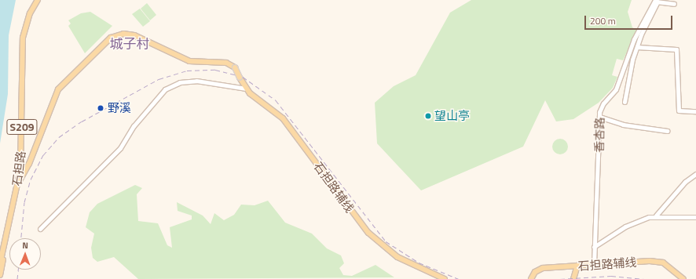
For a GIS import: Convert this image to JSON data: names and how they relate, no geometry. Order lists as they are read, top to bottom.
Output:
{
  "streets": {
    "main road": ["S209", "石担路", "石担路辅线"],
    "street": ["香杏路"]
  },
  "crossings": [
    ["香杏路", "石担路辅线"],
    ["石担路", "石担路辅线"]
  ],
  "districts": ["城子村"],
  "places": ["野溪", "望山亭"],
  "scale_bar": "200 m",
  "north": "top"
}
